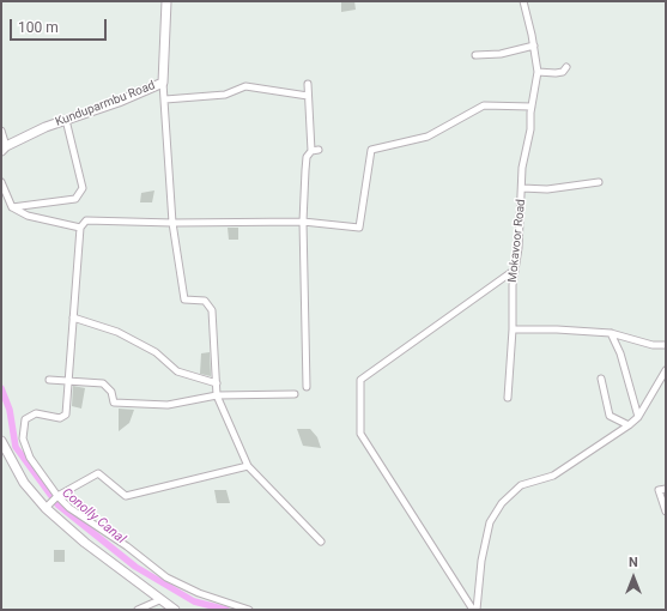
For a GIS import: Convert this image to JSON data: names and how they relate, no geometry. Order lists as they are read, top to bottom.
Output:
{
  "streets": {
    "main road": ["Kunduparmbu Road"],
    "street": ["Mokavoor Road"]
  },
  "water": ["Conolly Canal"],
  "scale_bar": "100 m",
  "north": "top"
}
